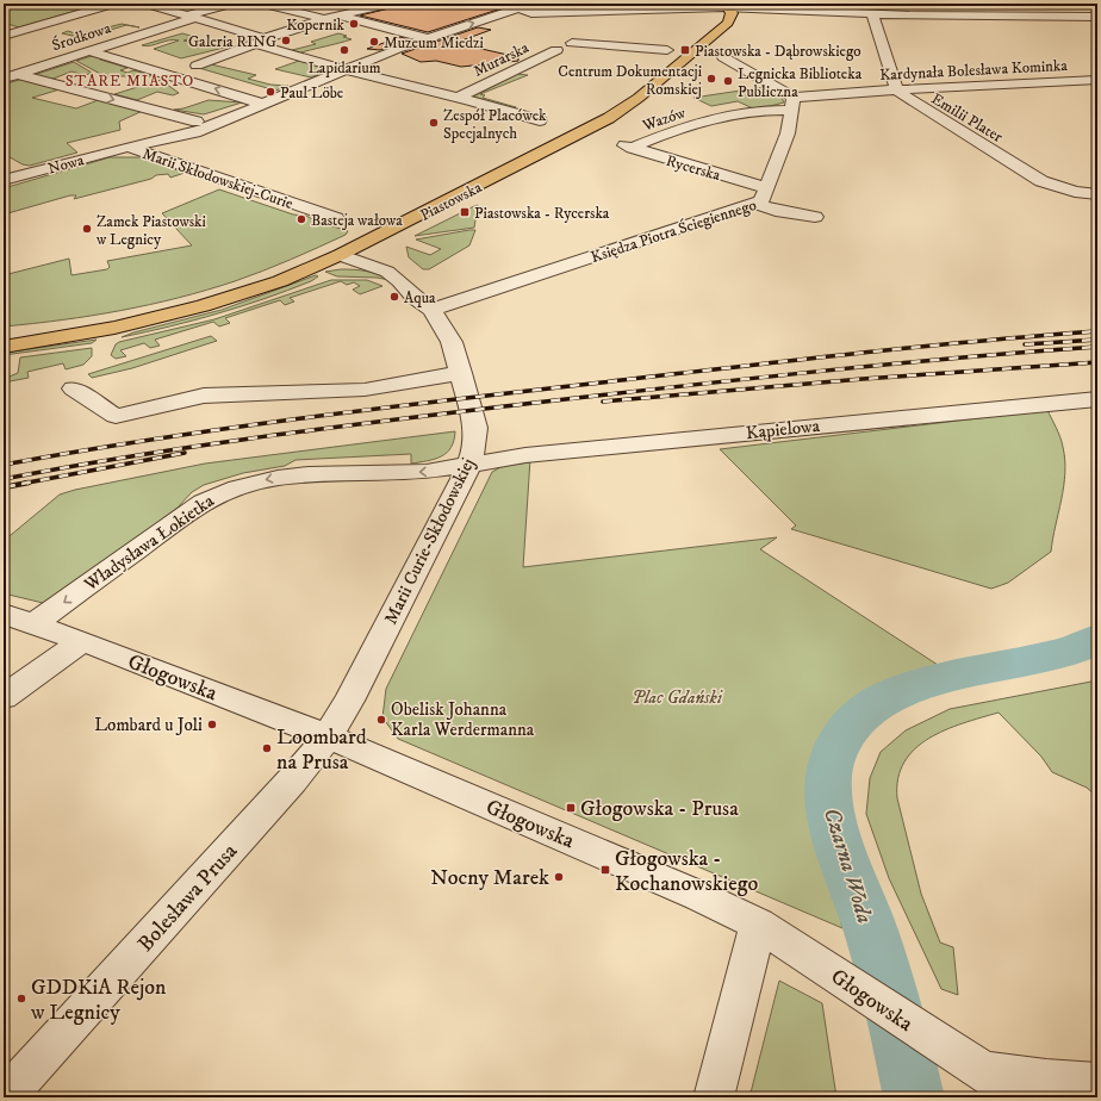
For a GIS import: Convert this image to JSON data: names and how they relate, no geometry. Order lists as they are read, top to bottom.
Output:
{
  "streets": {
    "main road": ["Piastowska"],
    "street": [
      "Środkowa",
      "Murarska",
      "Kardynała Bolesława Kominka",
      "Emilii Plater",
      "Wazów",
      "Nowa",
      "Rycerska",
      "Marii Skłodowskiej-Curie",
      "Księdza Piotra Ściegiennego",
      "Kąpielowa",
      "Marii Curie-Skłodowskiej",
      "Władysława Łokietka",
      "Głogowska",
      "Bolesława Prusa"
    ]
  },
  "crossings": [
    ["Kardynała Bolesława Kominka", "Emilii Plater"],
    ["Kardynała Bolesława Kominka", "Wazów"],
    ["Kardynała Bolesława Kominka", "Księdza Piotra Ściegiennego"],
    ["Wazów", "Rycerska"],
    ["Wazów", "Księdza Piotra Ściegiennego"],
    ["Nowa", "Marii Skłodowskiej-Curie"],
    ["Rycerska", "Księdza Piotra Ściegiennego"],
    ["Piastowska", "Marii Curie-Skłodowskiej"],
    ["Księdza Piotra Ściegiennego", "Marii Curie-Skłodowskiej"],
    ["Kąpielowa", "Marii Curie-Skłodowskiej"],
    ["Kąpielowa", "Władysława Łokietka"],
    ["Marii Curie-Skłodowskiej", "Władysława Łokietka"],
    ["Marii Curie-Skłodowskiej", "Głogowska"],
    ["Marii Curie-Skłodowskiej", "Bolesława Prusa"],
    ["Władysława Łokietka", "Głogowska"],
    ["Głogowska", "Bolesława Prusa"]
  ],
  "districts": ["STARE MIASTO"],
  "water": ["Czarna Woda"],
  "parks": ["Plac Gdański"],
  "places": {
    "other": [
      "Kopernik",
      "Galeria RING",
      "Muzeum Miedzi",
      "Lapidarium",
      "Centrum Dokumentacji Romskiej",
      "Legnicka Biblioteka Publiczna",
      "Paul Löbe",
      "Zespół Placówek Specjalnych",
      "Basteja wałowa",
      "Zamek Piastowski w Legnicy",
      "Aqua",
      "Obelisk Johanna Karla Werdermanna",
      "Lombard u Joli",
      "Loombard na Prusa",
      "Nocny Marek",
      "GDDKiA Rejon w Legnicy"
    ],
    "transit": [
      "Piastowska - Dąbrowskiego",
      "Piastowska - Rycerska",
      "Głogowska - Prusa",
      "Głogowska - Kochanowskiego"
    ]
  }
}
